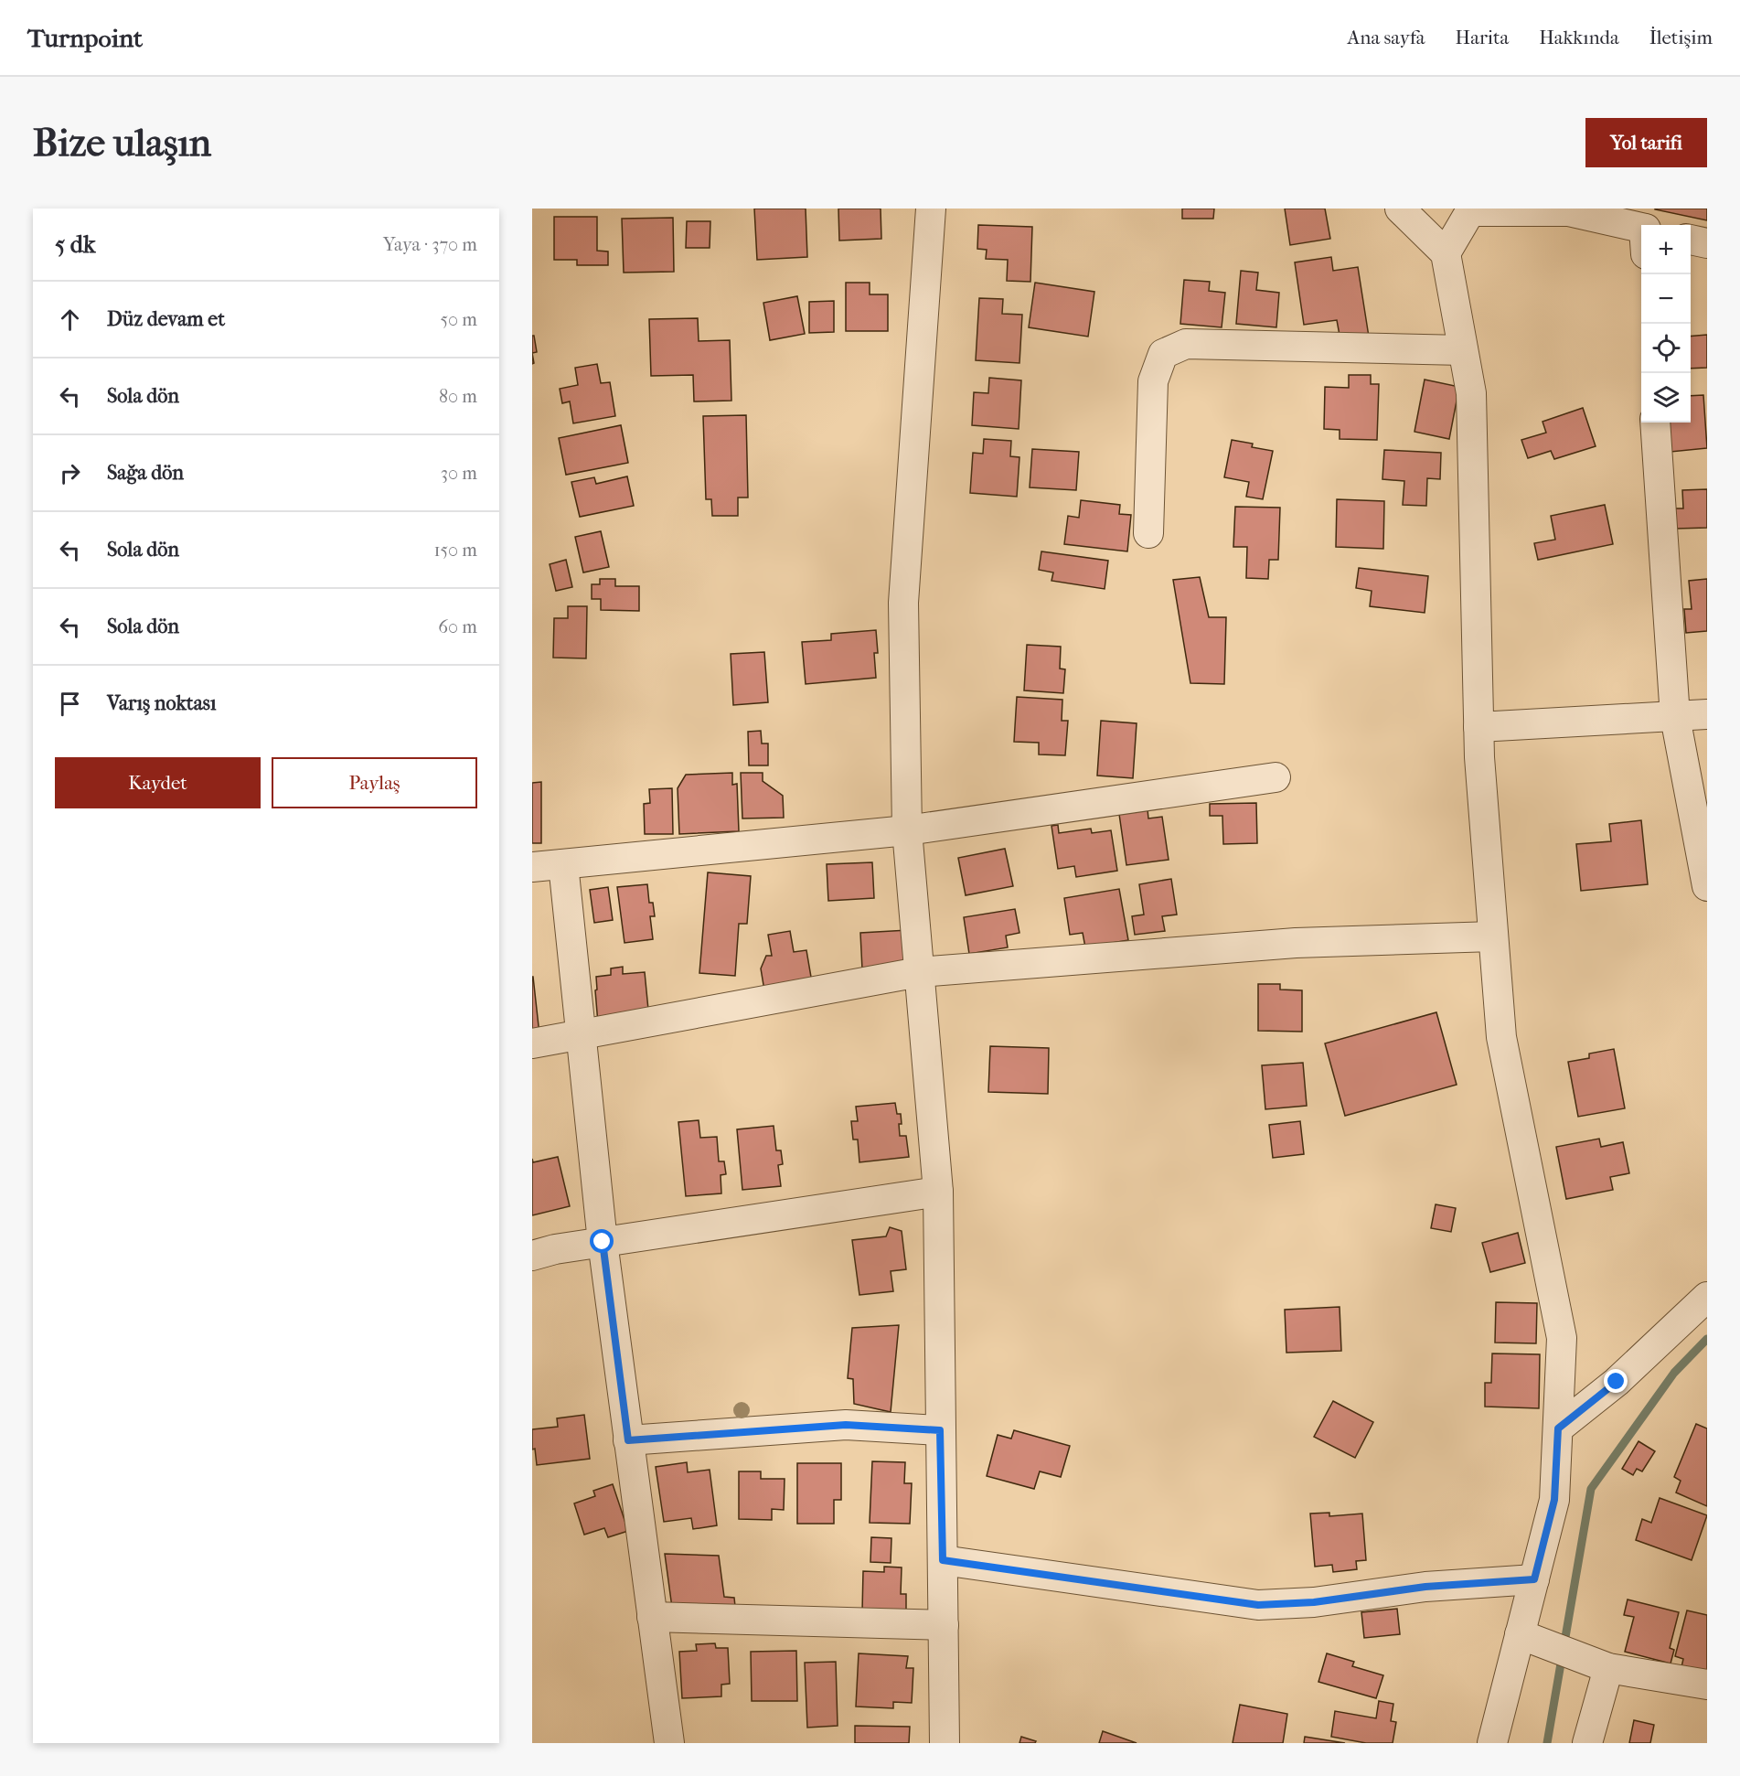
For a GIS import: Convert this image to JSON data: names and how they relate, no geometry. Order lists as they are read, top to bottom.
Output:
{
  "page": {
    "header": "Turnpoint",
    "nav": [
      "Ana sayfa",
      "Harita",
      "Hakkında",
      "İletişim"
    ],
    "buttons": [
      "Yol tarifi",
      ["Kaydet", "Paylaş"]
    ],
    "title": "Bize ulaşın",
    "heading": ["5 dk", "Yaya · 370 m"],
    "map_buttons": ["+", "−"],
    "list": [
      ["Düz devam et", "50 m"],
      ["Sola dön", "80 m"],
      ["Sağa dön", "30 m"],
      ["Sola dön", "150 m"],
      ["Sola dön", "60 m"],
      "Varış noktası"
    ]
  }
}
